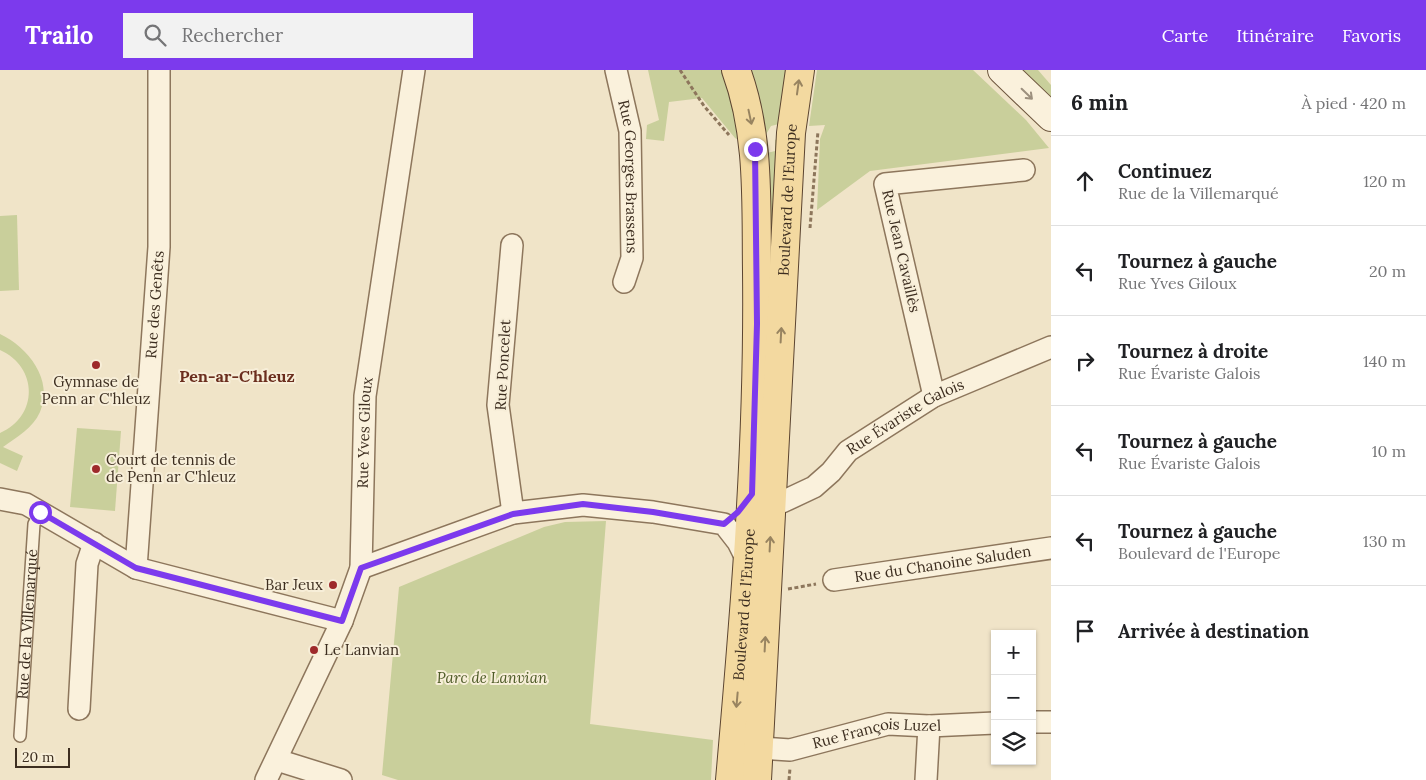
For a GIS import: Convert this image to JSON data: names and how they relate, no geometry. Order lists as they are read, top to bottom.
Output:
{
  "streets": {
    "main road": ["Boulevard de l'Europe"],
    "street": [
      "Rue Georges Brassens",
      "Rue Jean Cavaillès",
      "Rue des Genêts",
      "Rue Poncelet",
      "Rue Évariste Galois",
      "Rue Yves Giloux",
      "Rue du Chanoine Saluden",
      "Rue François Luzel"
    ],
    "lane": ["Rue de la Villemarqué"]
  },
  "crossings": [
    ["Boulevard de l'Europe", "Rue Évariste Galois"],
    ["Boulevard de l'Europe", "Rue François Luzel"],
    ["Rue Jean Cavaillès", "Rue Évariste Galois"]
  ],
  "districts": ["Pen-ar-C'hleuz"],
  "parks": ["Parc de Lanvian"],
  "places": [
    "Gymnase de Penn ar C'hleuz",
    "Court de tennis de de Penn ar C'hleuz",
    "Bar Jeux",
    "Le Lanvian"
  ],
  "scale_bar": "20 m",
  "page": {
    "header": "Trailo",
    "search": "Rechercher",
    "nav": ["Carte", "Itinéraire", "Favoris"],
    "heading": ["6 min", "À pied · 420 m"],
    "list": [
      ["Continuez", "Rue de la Villemarqué", "120 m"],
      ["Tournez à gauche", "Rue Yves Giloux", "20 m"],
      ["Tournez à droite", "Rue Évariste Galois", "140 m"],
      ["Tournez à gauche", "Rue Évariste Galois", "10 m"],
      ["Tournez à gauche", "Boulevard de l'Europe", "130 m"],
      "Arrivée à destination"
    ],
    "map_buttons": ["+", "−"],
    "scale": "20 m"
  }
}
